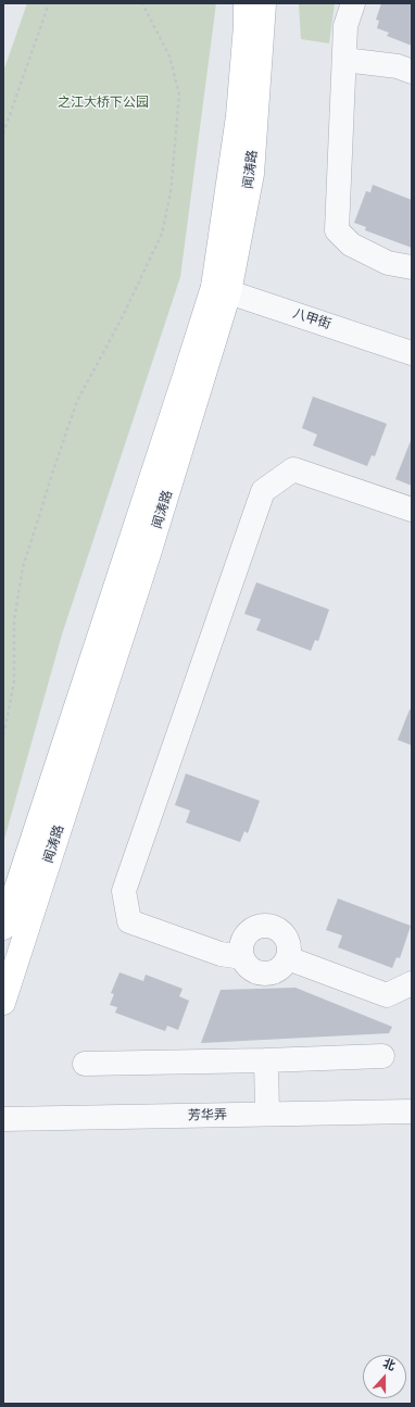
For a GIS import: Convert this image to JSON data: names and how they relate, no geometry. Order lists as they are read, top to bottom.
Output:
{
  "streets": {
    "main road": ["闻涛路"],
    "street": ["八甲街", "芳华弄"]
  },
  "crossings": [
    ["闻涛路", "八甲街"]
  ],
  "parks": ["之江大桥下公园"],
  "north": "top"
}
